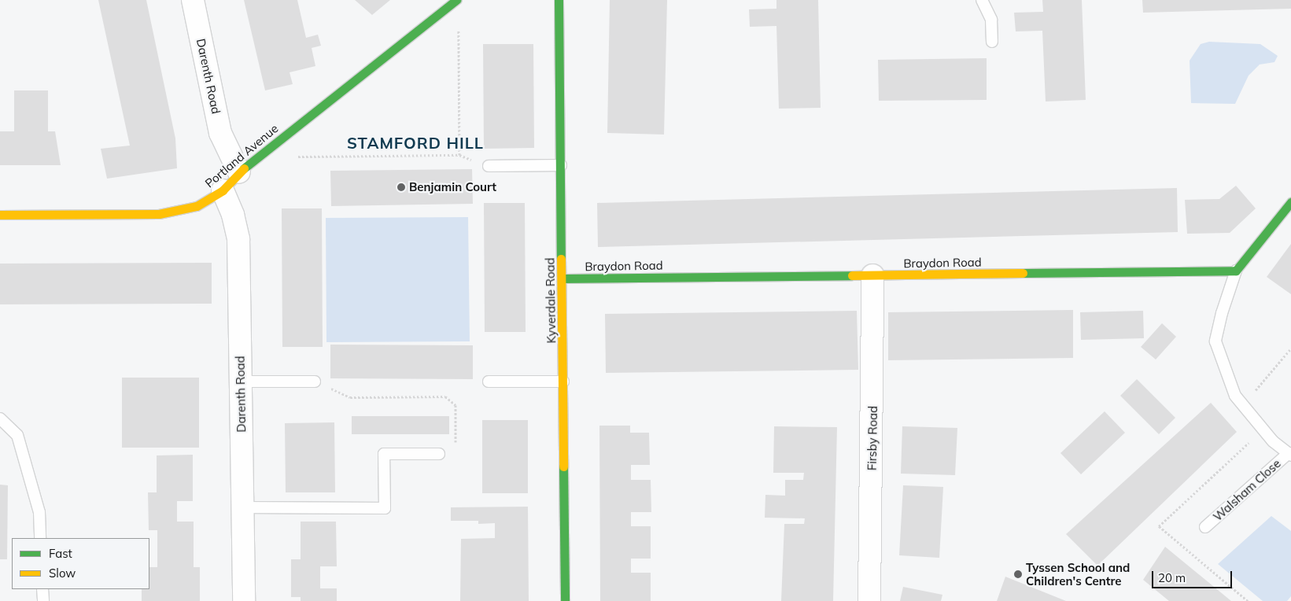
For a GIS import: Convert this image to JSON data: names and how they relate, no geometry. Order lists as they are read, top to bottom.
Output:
{
  "streets": {
    "street": [
      "Darenth Road",
      "Portland Avenue",
      "Braydon Road",
      "Kyverdale Road",
      "Firsby Road"
    ],
    "lane": ["Walsham Close"]
  },
  "crossings": [
    ["Darenth Road", "Portland Avenue"],
    ["Braydon Road", "Kyverdale Road"],
    ["Braydon Road", "Firsby Road"],
    ["Braydon Road", "Walsham Close"]
  ],
  "districts": ["STAMFORD HILL"],
  "places": ["Benjamin Court", "Tyssen School and Children's Centre"],
  "legend": ["Fast", "Slow"],
  "scale_bar": "20 m"
}
